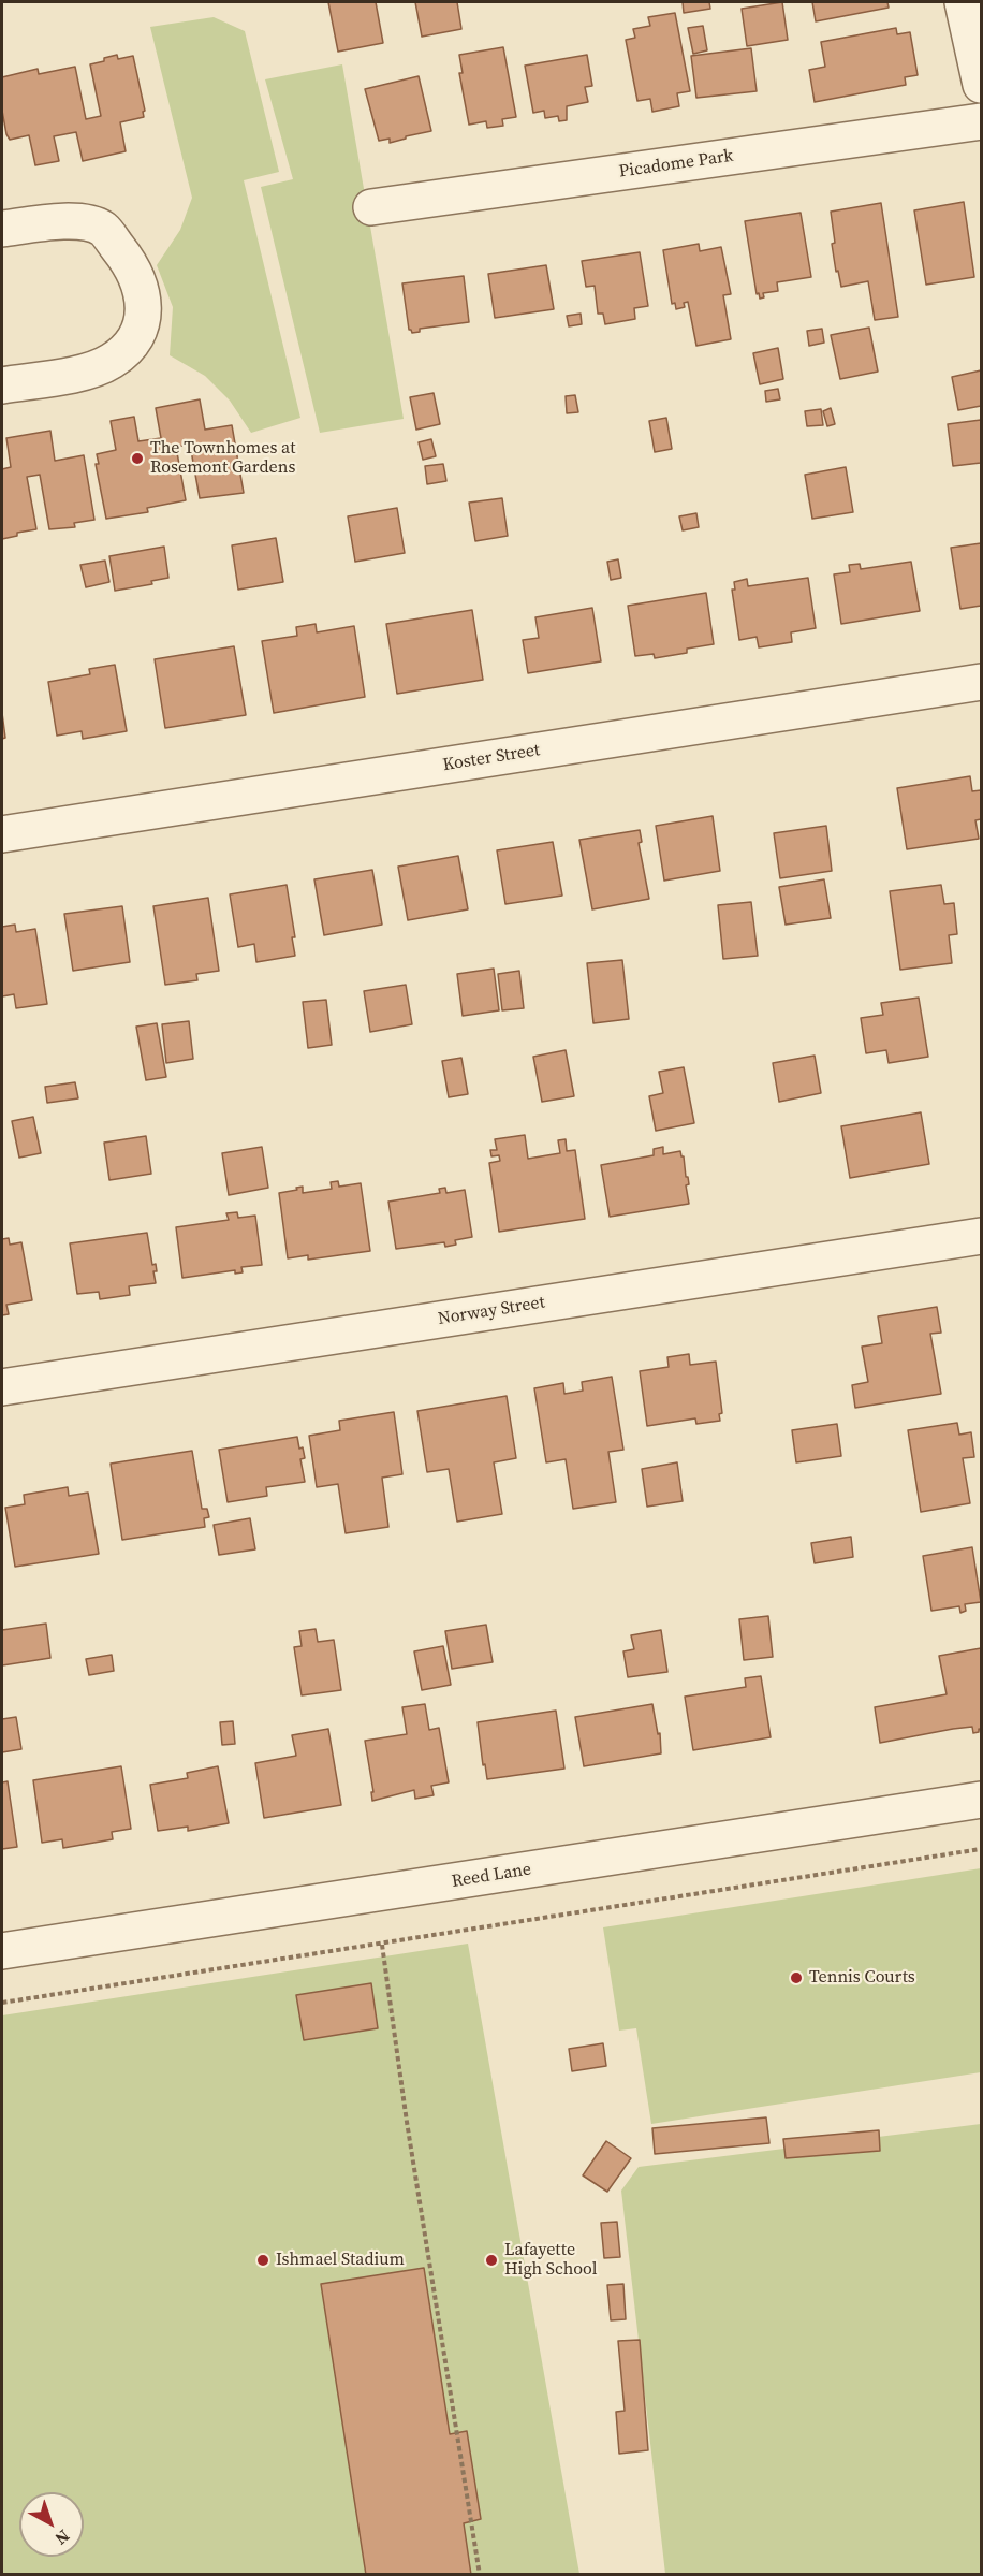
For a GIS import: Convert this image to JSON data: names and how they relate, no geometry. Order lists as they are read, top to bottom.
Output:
{
  "streets": {
    "street": [
      "Picadome Park",
      "Koster Street",
      "Norway Street",
      "Reed Lane"
    ]
  },
  "places": [
    "The Townhomes at Rosemont Gardens",
    "Tennis Courts",
    "Ishmael Stadium",
    "Lafayette High School"
  ],
  "north": "bottom right"
}
